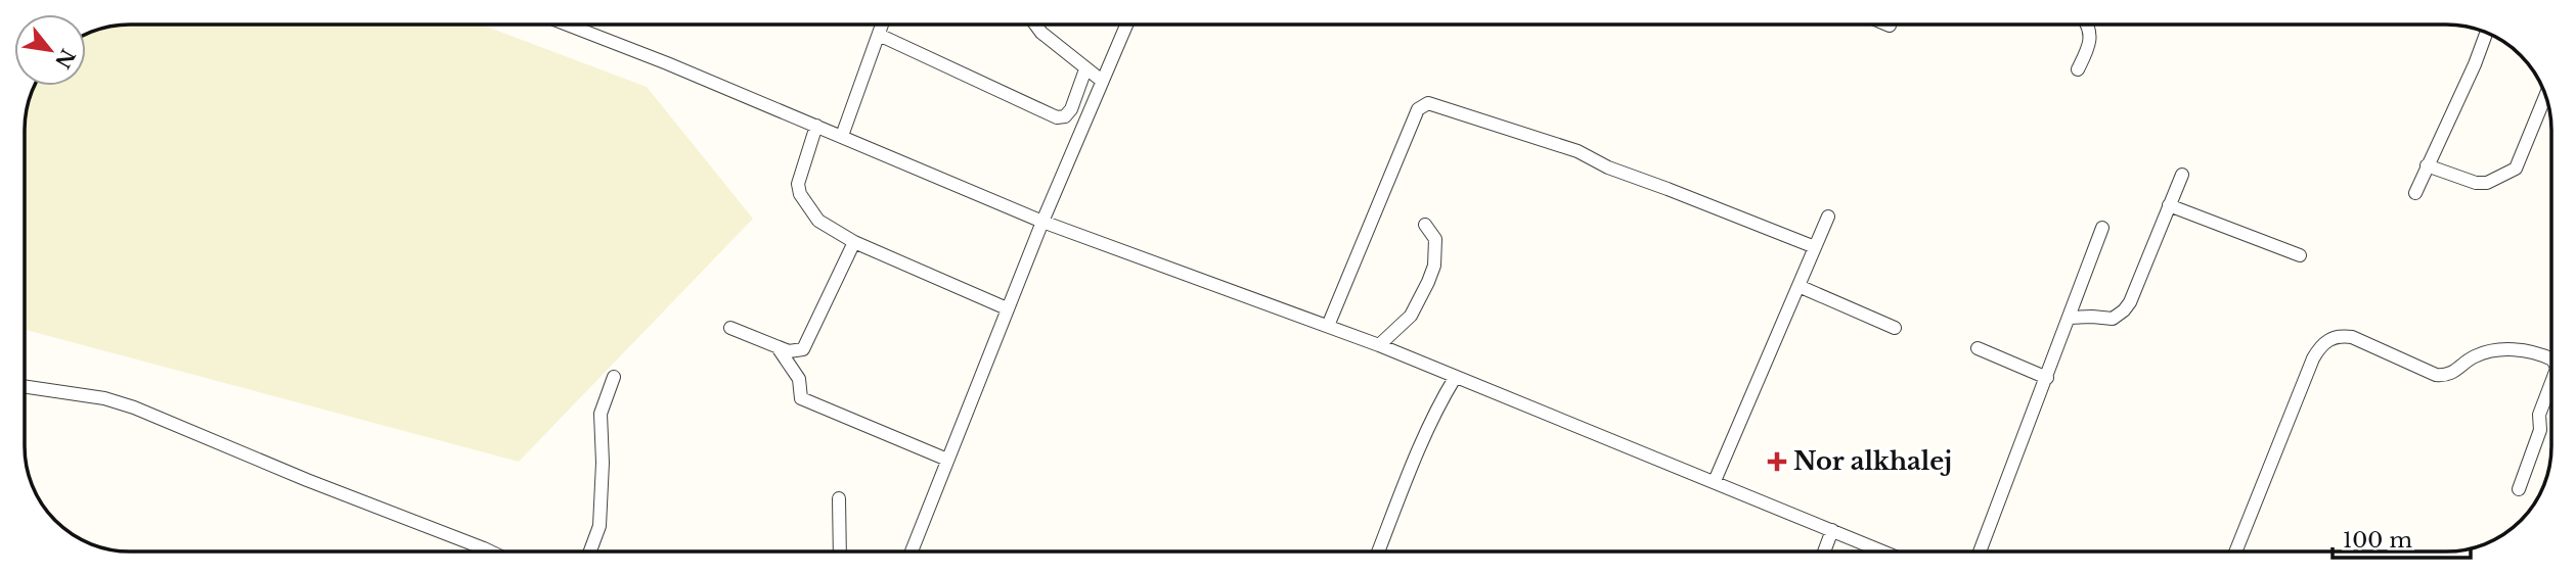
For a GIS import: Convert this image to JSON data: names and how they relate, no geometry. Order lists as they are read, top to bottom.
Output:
{
  "places": {
    "health": ["Nor alkhalej"]
  },
  "scale_bar": "100 m",
  "north": "bottom right"
}
